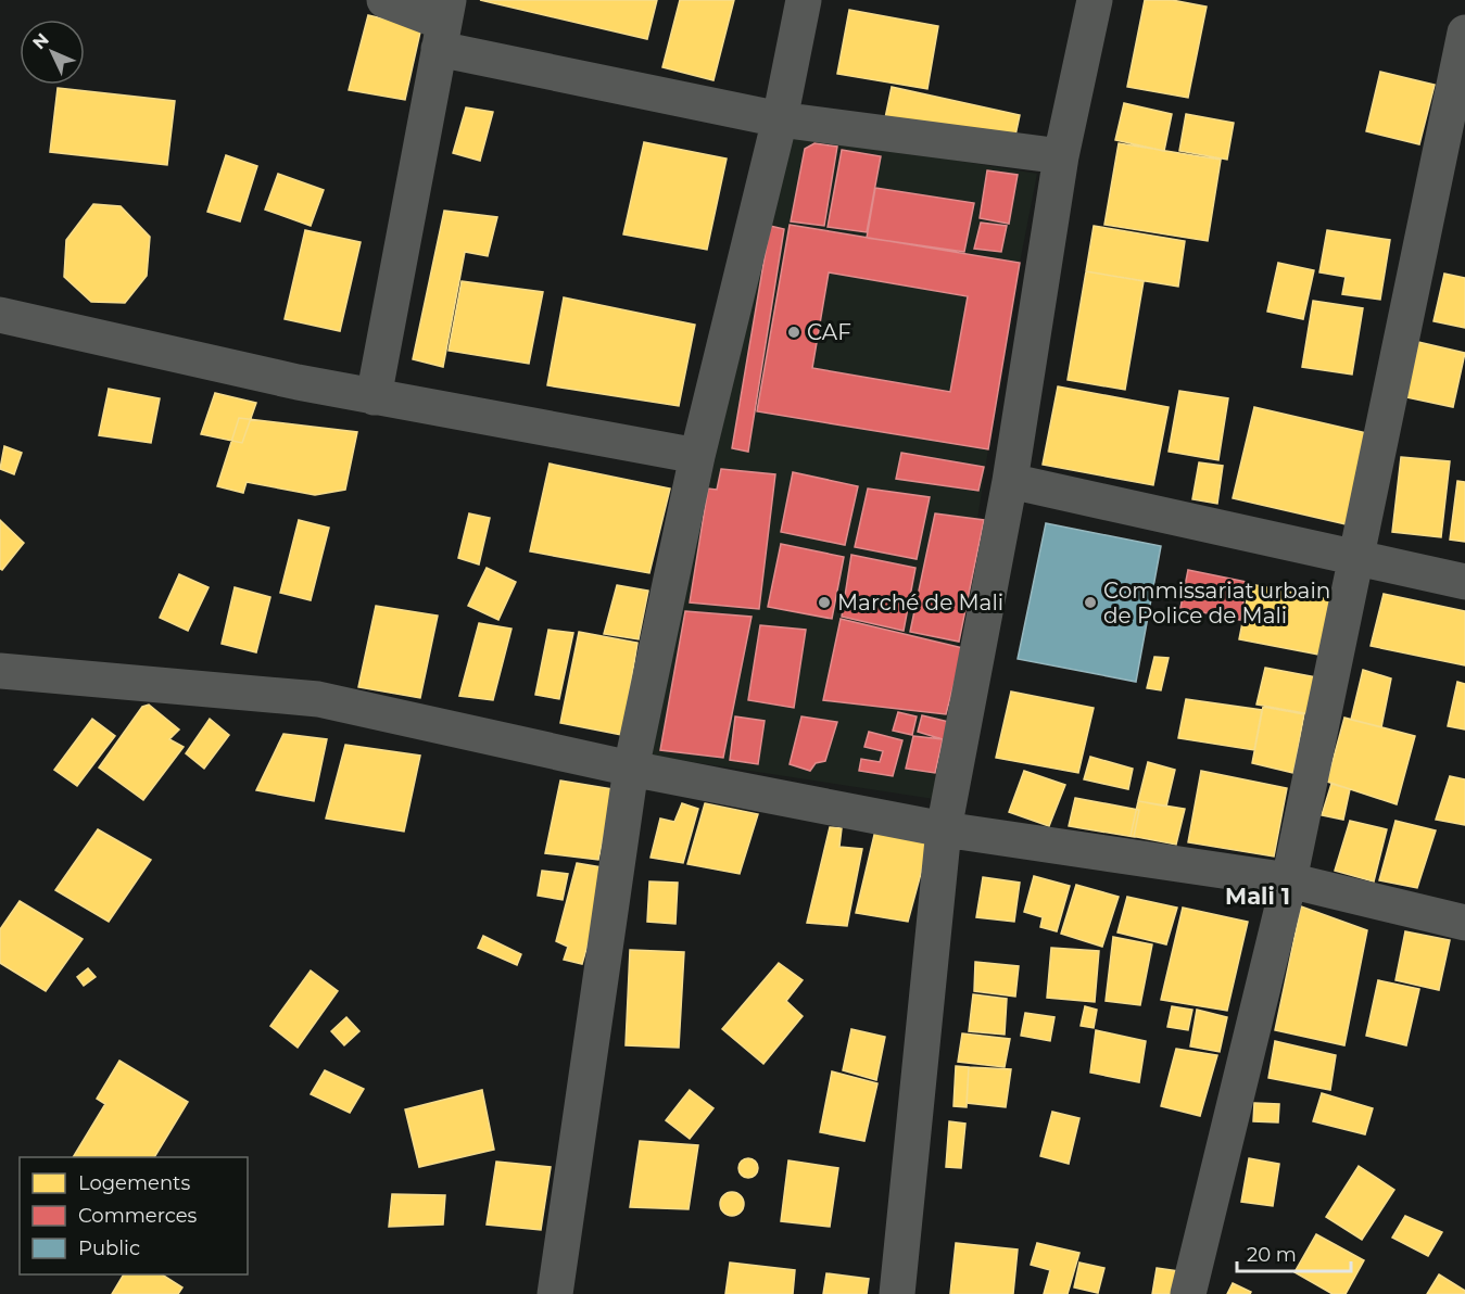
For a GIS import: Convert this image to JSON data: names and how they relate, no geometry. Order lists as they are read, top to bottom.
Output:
{
  "districts": ["Mali 1"],
  "places": ["CAF", "Marché de Mali", "Commissariat urbain de Police de Mali"],
  "legend": ["Logements", "Commerces", "Public"],
  "scale_bar": "20 m",
  "north": "top left"
}
